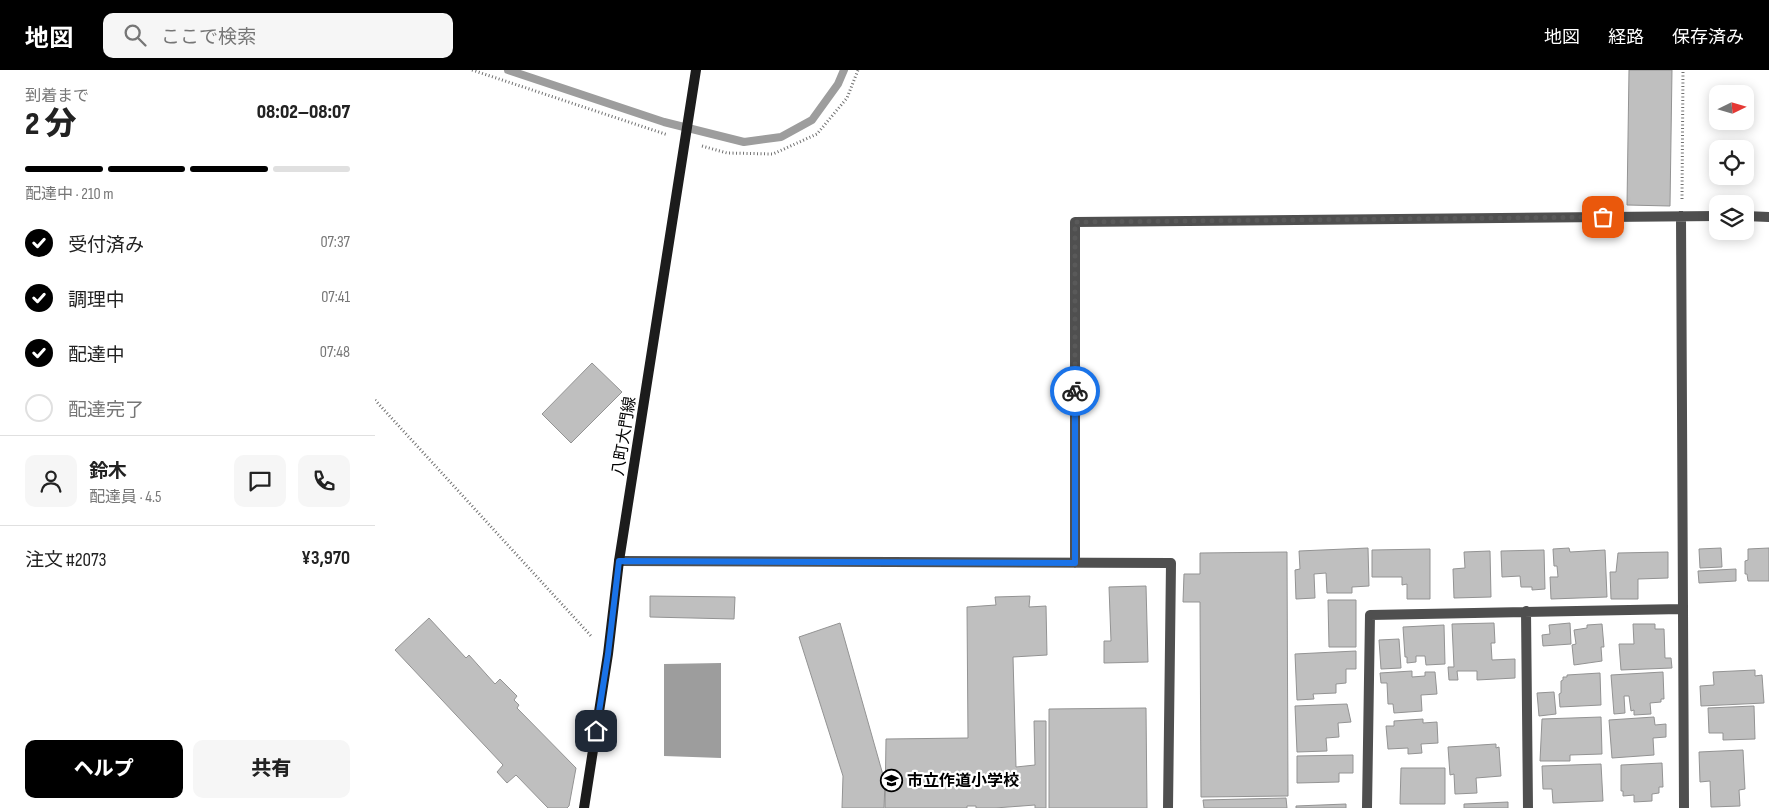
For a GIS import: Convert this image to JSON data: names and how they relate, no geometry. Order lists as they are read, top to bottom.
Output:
{
  "streets": {
    "main road": ["八町大門線"]
  },
  "places": {
    "school or university": ["市立作道小学校"]
  },
  "north": "right",
  "page": {
    "header": "地図",
    "search": "ここで検索",
    "nav": ["地図", "経路", "保存済み"],
    "heading": ["2 分", "到着まで", "08:02–08:07"],
    "panel": [
      "鈴木",
      "配達員 · 4.5",
      "注文 #2073",
      "¥3,970"
    ],
    "bar": "配達中 · 210 m",
    "list": [
      ["受付済み", "07:37"],
      ["調理中", "07:41"],
      ["配達中", "07:48"],
      "配達完了"
    ],
    "buttons": ["ヘルプ", "共有"]
  }
}
